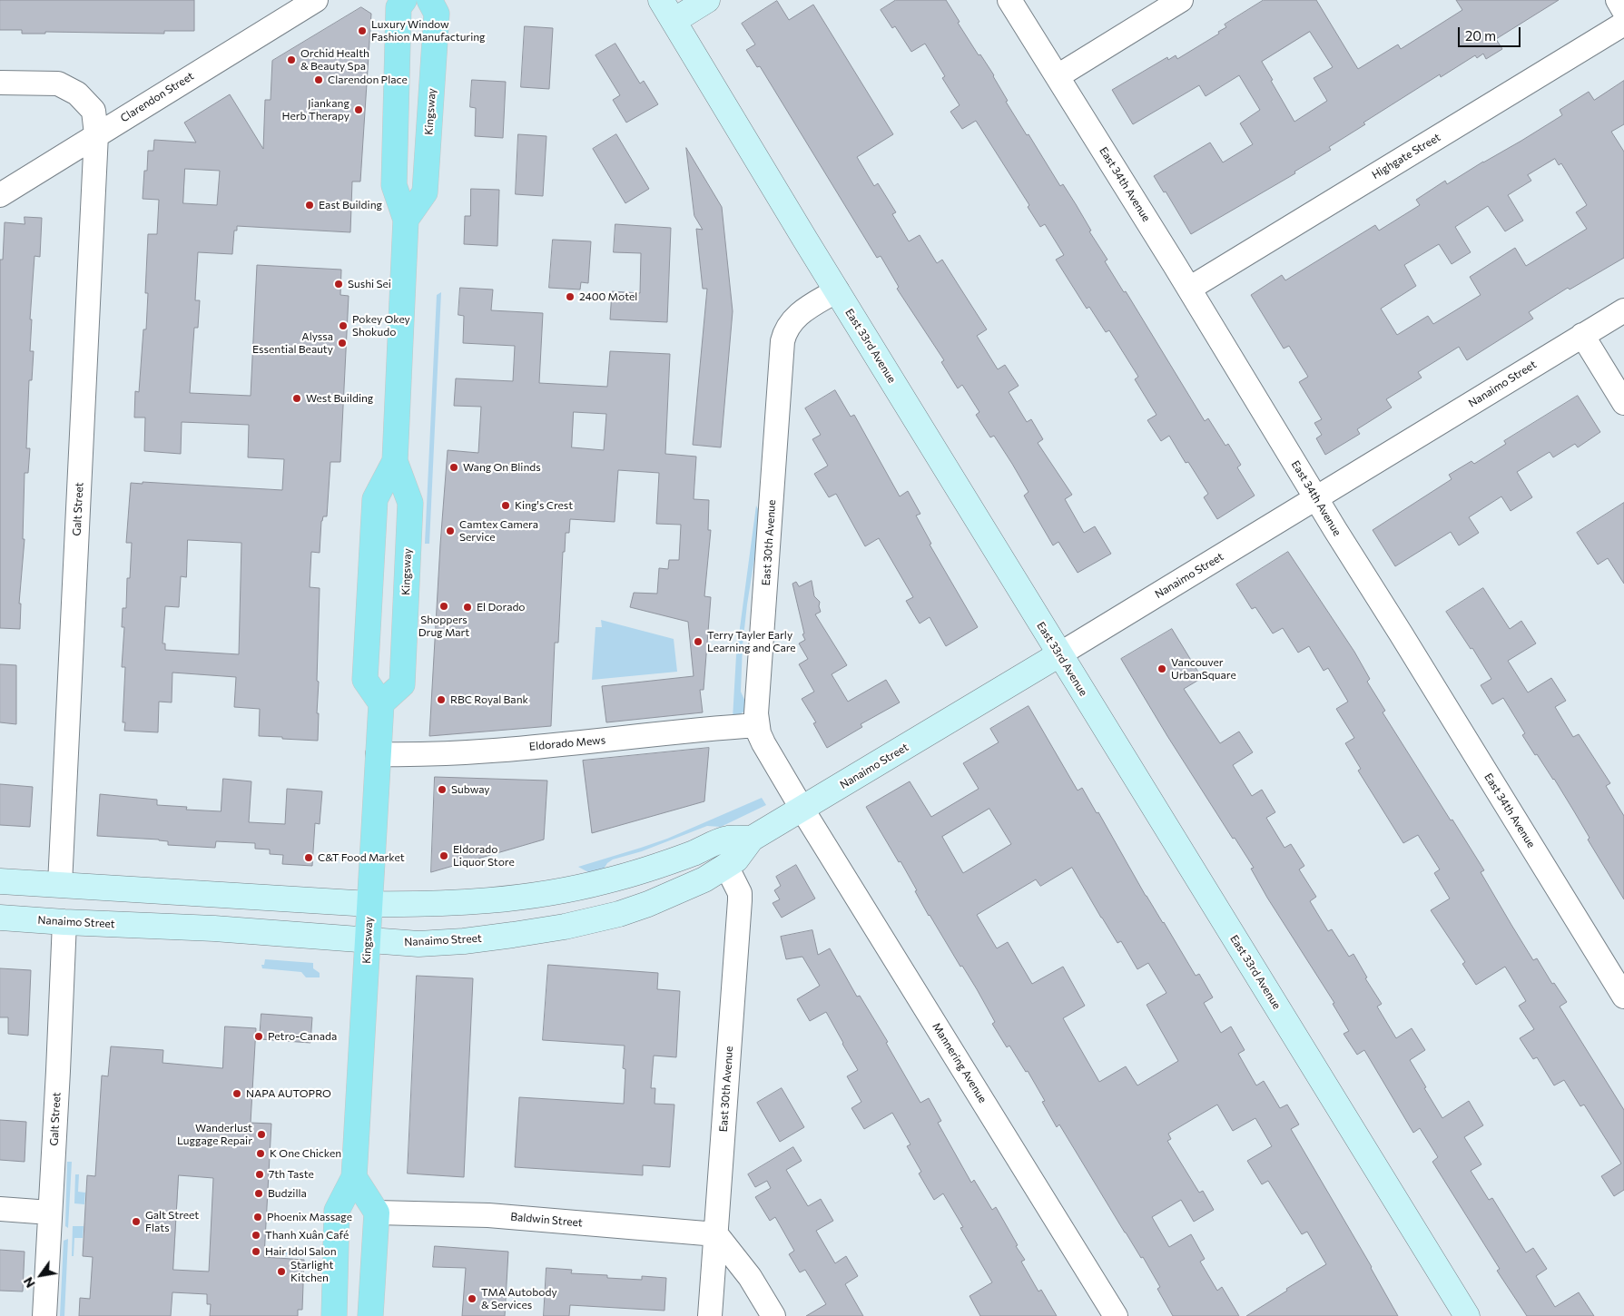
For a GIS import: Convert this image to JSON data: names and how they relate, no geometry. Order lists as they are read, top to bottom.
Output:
{
  "streets": {
    "main road": ["Kingsway"],
    "street": [
      "Clarendon Street",
      "Highgate Street",
      "East 34th Avenue",
      "East 33rd Avenue",
      "Nanaimo Street",
      "Galt Street",
      "East 30th Avenue",
      "Eldorado Mews",
      "Mannering Avenue",
      "Baldwin Street"
    ]
  },
  "crossings": [
    ["Clarendon Street", "Galt Street"],
    ["Kingsway", "Nanaimo Street"],
    ["Kingsway", "Eldorado Mews"],
    ["Highgate Street", "East 34th Avenue"],
    ["East 34th Avenue", "Nanaimo Street"],
    ["East 33rd Avenue", "Nanaimo Street"],
    ["East 33rd Avenue", "East 30th Avenue"],
    ["Nanaimo Street", "Galt Street"],
    ["Nanaimo Street", "East 30th Avenue"],
    ["Nanaimo Street", "Mannering Avenue"],
    ["East 30th Avenue", "Eldorado Mews"],
    ["East 30th Avenue", "Mannering Avenue"],
    ["East 30th Avenue", "Baldwin Street"]
  ],
  "places": [
    "Luxury Window Fashion Manufacturing",
    "Orchid Health & Beauty Spa",
    "Clarendon Place",
    "Jiankang Herb Therapy",
    "East Building",
    "Sushi Sei",
    "2400 Motel",
    "Pokey Okey Shokudo",
    "Alyssa Essential Beauty",
    "West Building",
    "Wang On Blinds",
    "King's Crest",
    "Camtex Camera Service",
    "Shoppers Drug Mart",
    "El Dorado",
    "Terry Tayler Early Learning and Care",
    "Vancouver UrbanSquare",
    "RBC Royal Bank",
    "Subway",
    "Eldorado Liquor Store",
    "C&T Food Market",
    "Petro-Canada",
    "NAPA AUTOPRO",
    "Wanderlust Luggage Repair",
    "K One Chicken",
    "7th Taste",
    "Budzilla",
    "Phoenix Massage",
    "Galt Street Flats",
    "Thanh Xuân Café",
    "Hair Idol Salon",
    "Starlight Kitchen",
    "TMA Autobody & Services"
  ],
  "scale_bar": "20 m",
  "north": "bottom left"
}
